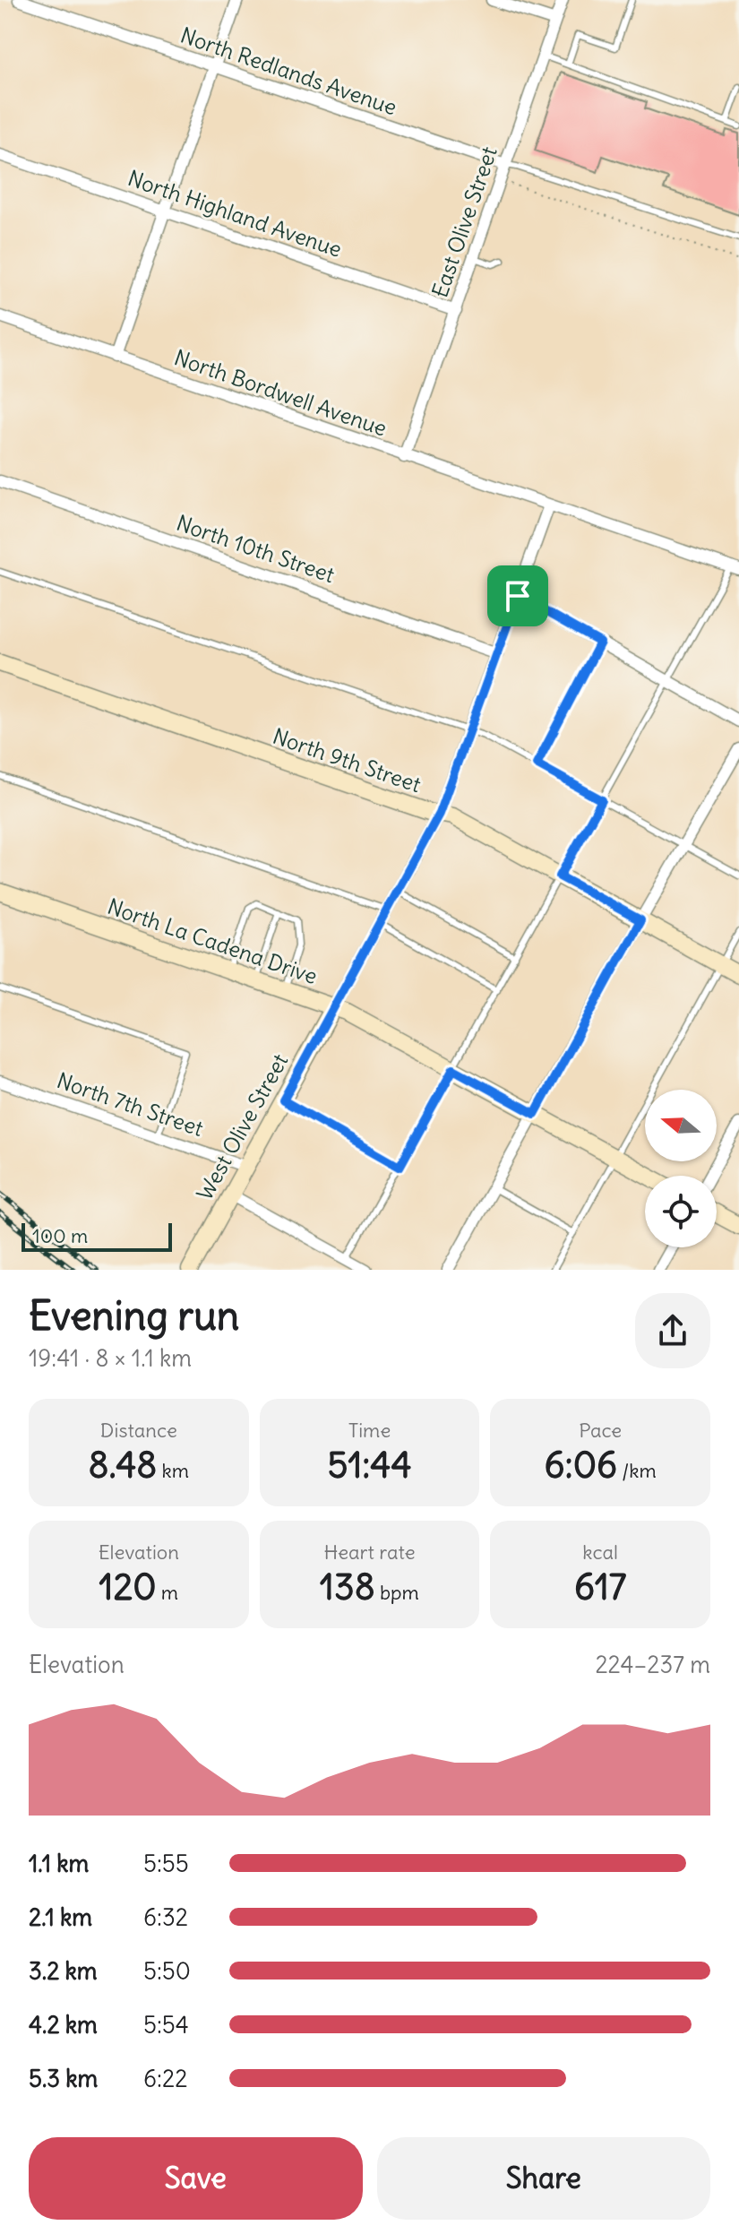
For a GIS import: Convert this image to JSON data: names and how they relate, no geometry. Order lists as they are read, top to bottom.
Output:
{
  "streets": {
    "street": [
      "North Redlands Avenue",
      "North Highland Avenue",
      "East Olive Street",
      "North Bordwell Avenue",
      "North 10th Street",
      "North 9th Street",
      "North La Cadena Drive",
      "North 7th Street",
      "West Olive Street"
    ]
  },
  "crossings": [
    ["North Redlands Avenue", "East Olive Street"],
    ["North Highland Avenue", "East Olive Street"],
    ["East Olive Street", "North Bordwell Avenue"],
    ["North La Cadena Drive", "West Olive Street"],
    ["North 7th Street", "West Olive Street"]
  ],
  "scale_bar": "100 m",
  "north": "left",
  "page": {
    "scale": "100 m",
    "heading": ["Evening run", "19:41 · 8 × 1.1 km"],
    "stats": [
      ["Distance", "8.48 km"],
      ["Time", "51:44"],
      ["Pace", "6:06 /km"],
      ["Elevation", "120 m"],
      ["Heart rate", "138 bpm"],
      ["kcal", "617"]
    ],
    "chart": ["Elevation", "224–237 m"],
    "list": [
      {
        "name": "1.1 km",
        "note": "5:55"
      },
      {
        "name": "2.1 km",
        "note": "6:32"
      },
      {
        "name": "3.2 km",
        "note": "5:50"
      },
      {
        "name": "4.2 km",
        "note": "5:54"
      },
      {
        "name": "5.3 km",
        "note": "6:22"
      }
    ],
    "buttons": ["Save", "Share"]
  }
}
